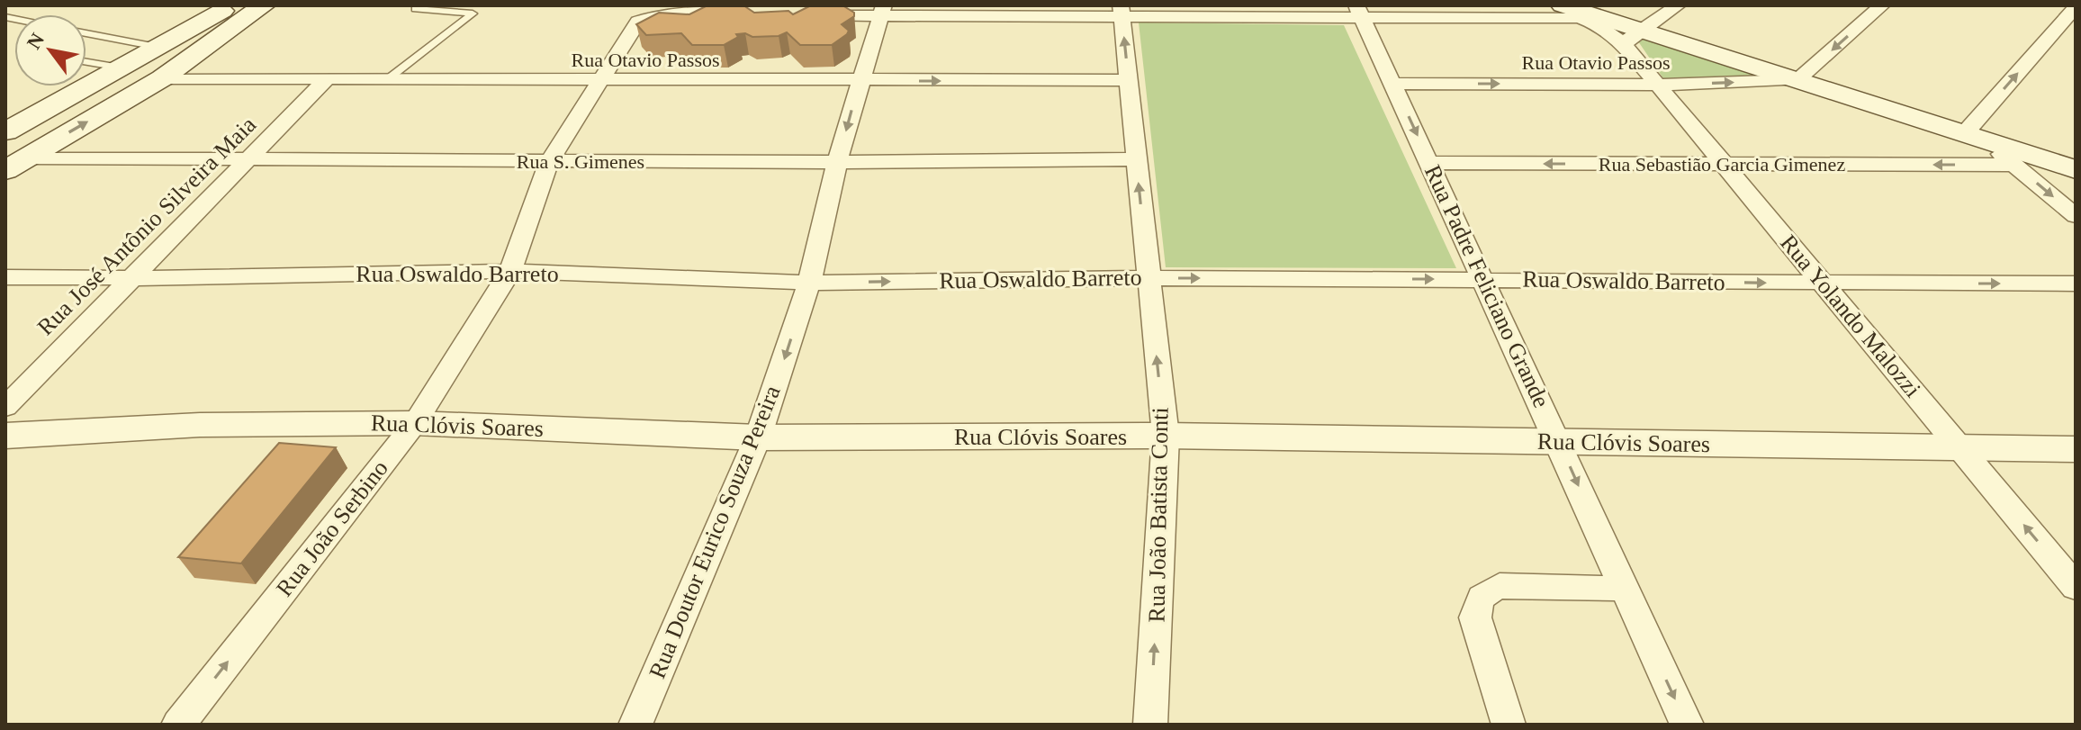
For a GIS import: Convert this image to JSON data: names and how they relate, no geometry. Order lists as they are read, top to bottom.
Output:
{
  "streets": {
    "street": [
      "Rua Otavio Passos",
      "Rua S. Gimenes",
      "Rua Sebastião Garcia Gimenez",
      "Rua José Antônio Silveira Maia",
      "Rua Oswaldo Barreto",
      "Rua Padre Feliciano Grande",
      "Rua Yolando Malozzi",
      "Rua Clóvis Soares",
      "Rua João Batista Conti",
      "Rua João Serbino",
      "Rua Doutor Eurico Souza Pereira"
    ]
  },
  "crossings": [
    ["Rua Otavio Passos", "Rua José Antônio Silveira Maia"],
    ["Rua Otavio Passos", "Rua Padre Feliciano Grande"],
    ["Rua Otavio Passos", "Rua Yolando Malozzi"],
    ["Rua Otavio Passos", "Rua João Batista Conti"],
    ["Rua Otavio Passos", "Rua João Serbino"],
    ["Rua Otavio Passos", "Rua Doutor Eurico Souza Pereira"],
    ["Rua S. Gimenes", "Rua José Antônio Silveira Maia"],
    ["Rua S. Gimenes", "Rua João Batista Conti"],
    ["Rua S. Gimenes", "Rua João Serbino"],
    ["Rua S. Gimenes", "Rua Doutor Eurico Souza Pereira"],
    ["Rua Sebastião Garcia Gimenez", "Rua Padre Feliciano Grande"],
    ["Rua Sebastião Garcia Gimenez", "Rua Yolando Malozzi"],
    ["Rua José Antônio Silveira Maia", "Rua Oswaldo Barreto"],
    ["Rua Oswaldo Barreto", "Rua Padre Feliciano Grande"],
    ["Rua Oswaldo Barreto", "Rua Yolando Malozzi"],
    ["Rua Oswaldo Barreto", "Rua João Batista Conti"],
    ["Rua Oswaldo Barreto", "Rua João Serbino"],
    ["Rua Oswaldo Barreto", "Rua Doutor Eurico Souza Pereira"],
    ["Rua Padre Feliciano Grande", "Rua Clóvis Soares"],
    ["Rua Yolando Malozzi", "Rua Clóvis Soares"],
    ["Rua Clóvis Soares", "Rua João Batista Conti"],
    ["Rua Clóvis Soares", "Rua João Serbino"],
    ["Rua Clóvis Soares", "Rua Doutor Eurico Souza Pereira"]
  ],
  "one_way": [
    "Rua Sebastião Garcia Gimenez",
    "Rua Oswaldo Barreto",
    "Rua Padre Feliciano Grande",
    "Rua João Batista Conti",
    "Rua João Serbino"
  ],
  "north": "top left"
}
